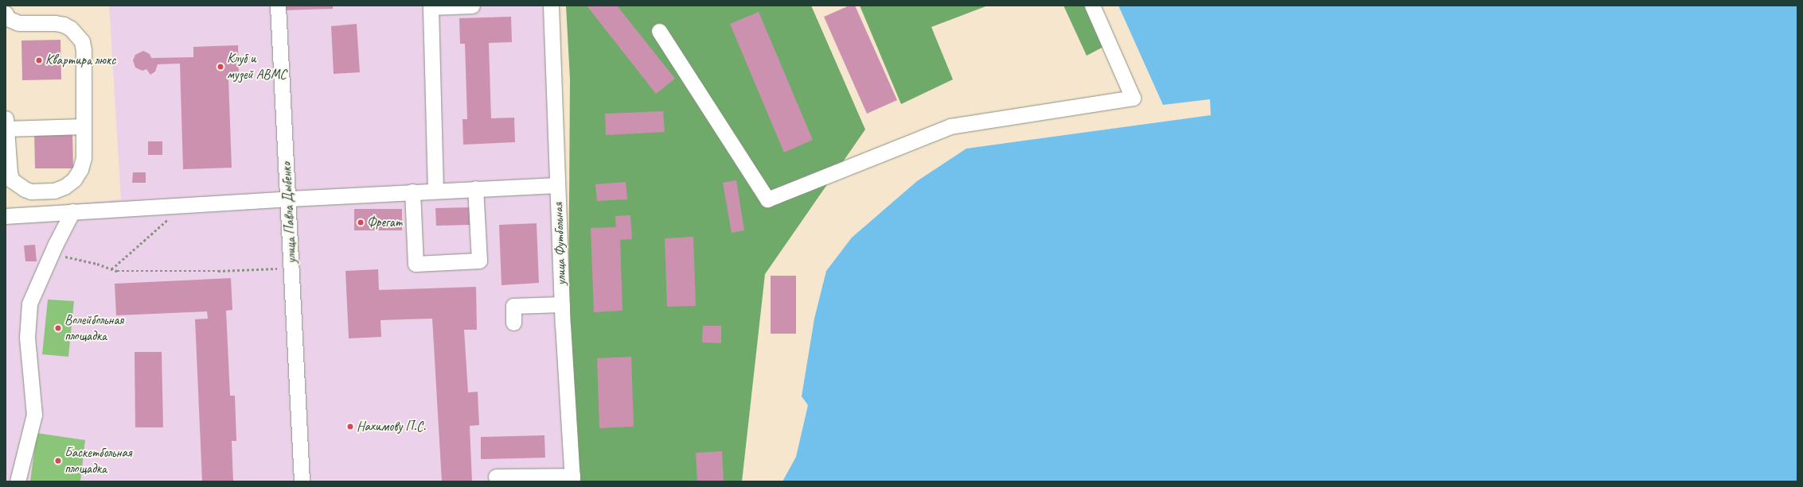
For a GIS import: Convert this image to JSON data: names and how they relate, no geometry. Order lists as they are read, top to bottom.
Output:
{
  "streets": {
    "street": ["улица Павла Дыбенко", "улица Футбольная"]
  },
  "places": [
    "Квартира люкс",
    "Клуб и музей АВМС",
    "Фрегат",
    "Волейбольная площадка",
    "Нахимову П.С.",
    "Баскетбольная площадка"
  ]
}
